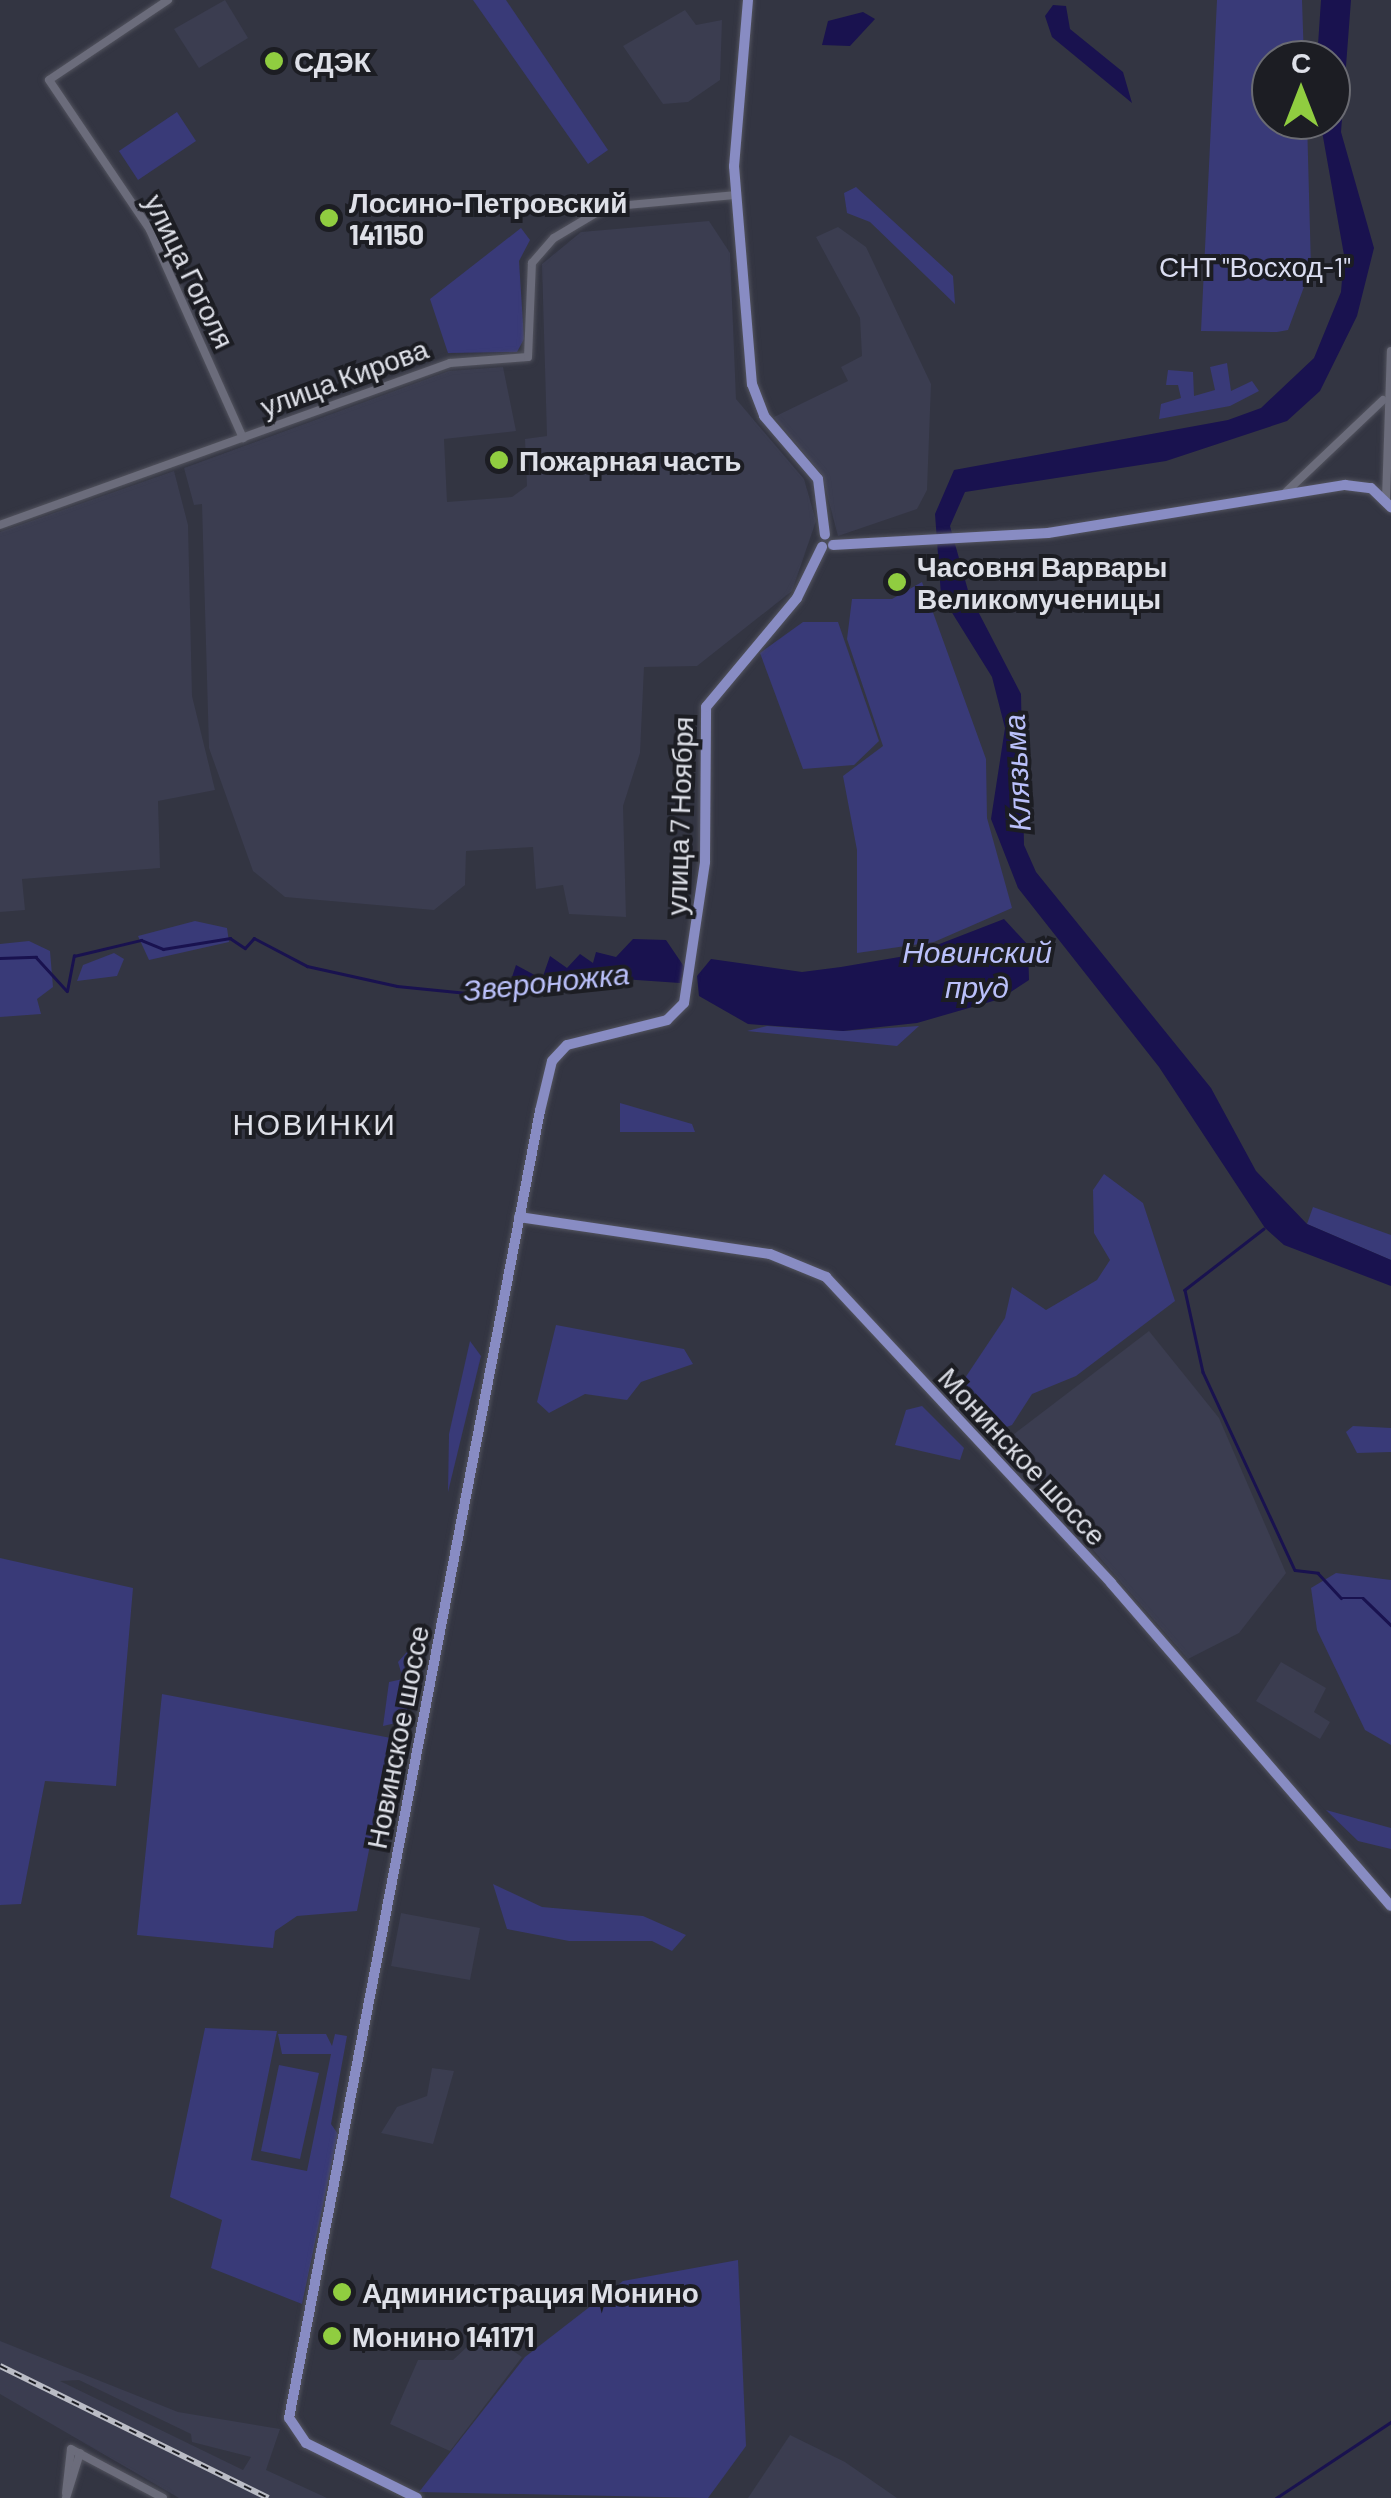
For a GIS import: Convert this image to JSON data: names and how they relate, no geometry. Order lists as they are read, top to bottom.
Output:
{
  "streets": {
    "main road": ["улица 7 Ноября", "Монинское шоссе", "Новинское шоссе"],
    "street": ["улица Гоголя", "улица Кирова"]
  },
  "crossings": [
    ["улица Гоголя", "улица Кирова"],
    ["улица 7 Ноября", "Новинское шоссе"],
    ["Монинское шоссе", "Новинское шоссе"]
  ],
  "districts": ["НОВИНКИ"],
  "water": ["Клязьма", "Новинский пруд", "Звероножка"],
  "parks": ["СНТ \"Восход-1\""],
  "places": [
    "СДЭК",
    "Лосино-Петровский 141150",
    "Пожарная часть",
    "Часовня Варвары Великомученицы",
    "Администрация Монино",
    "Монино 141171"
  ],
  "north": "top"
}
